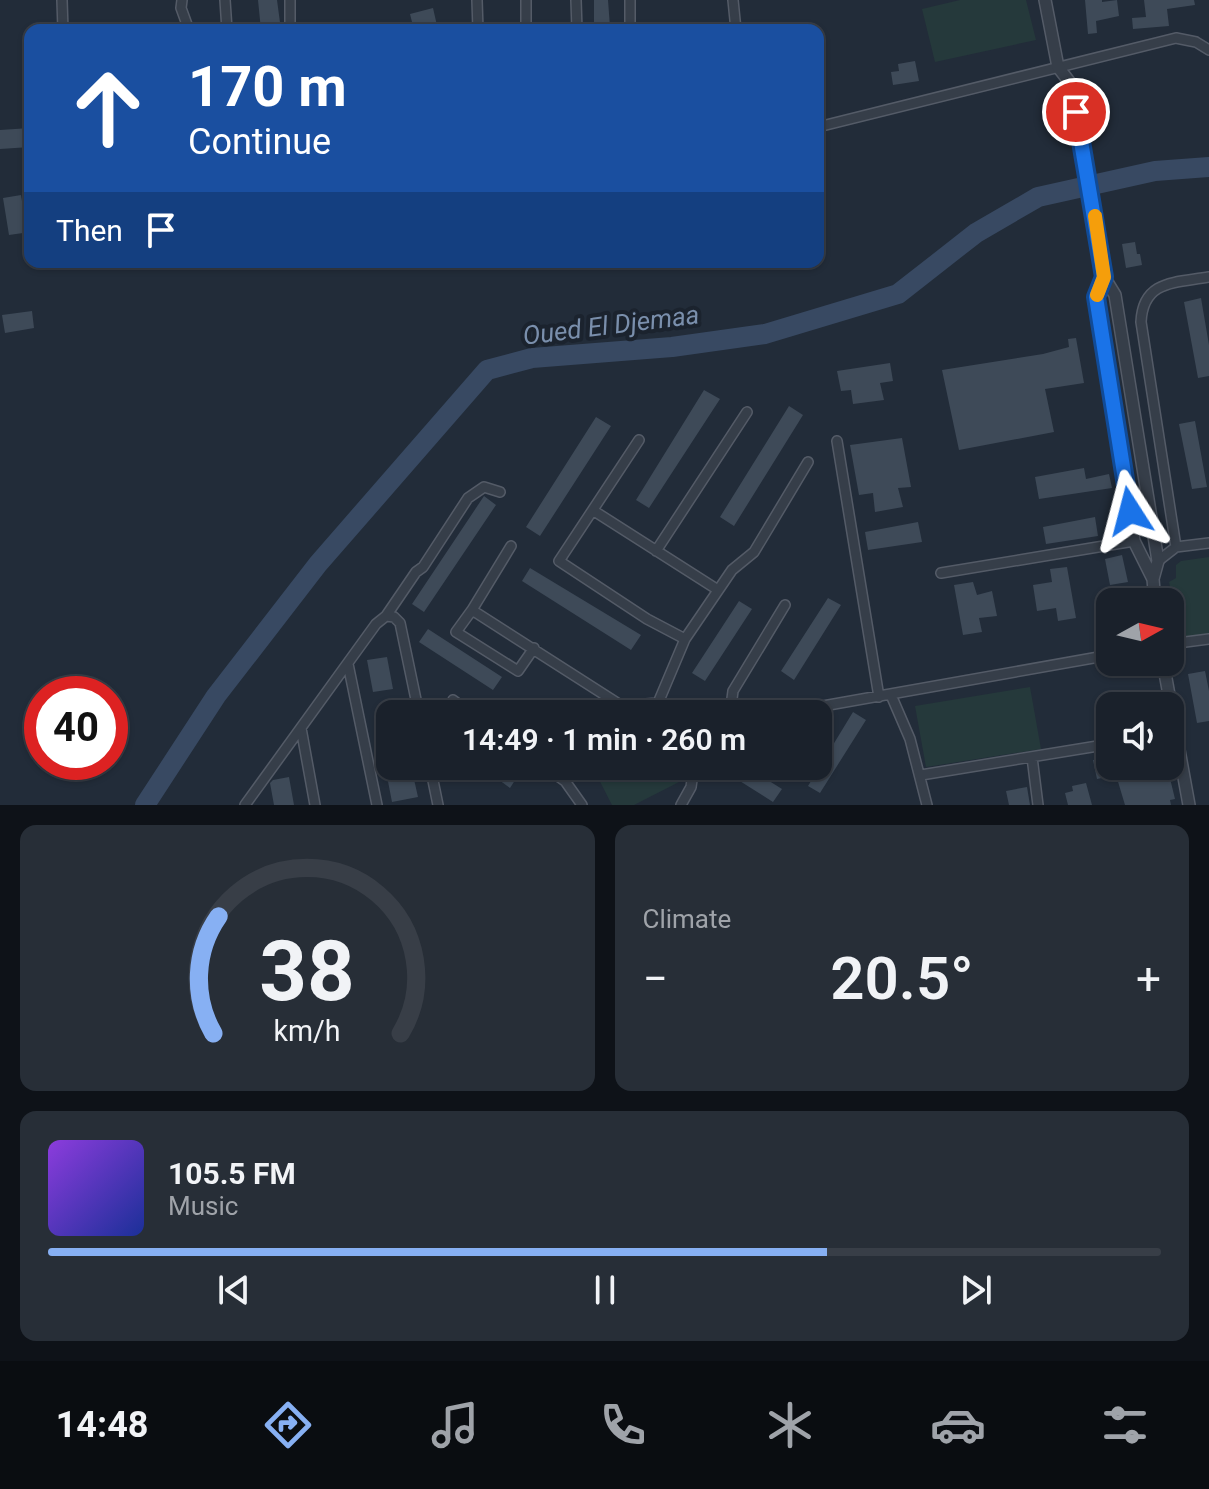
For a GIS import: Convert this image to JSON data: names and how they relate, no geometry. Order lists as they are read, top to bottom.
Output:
{
  "water": ["Oued El Djemaa"],
  "north": "right",
  "page": {
    "turn": ["170 m", "Continue"],
    "then": "Then",
    "limit": "40",
    "trip": "14:49 · 1 min · 260 m",
    "tile": "Climate",
    "heat": ["−", "20.5°", "+"],
    "song": ["105.5 FM", "Music"],
    "tabs": "14:48",
    "gauge": ["38", "km/h"]
  }
}
